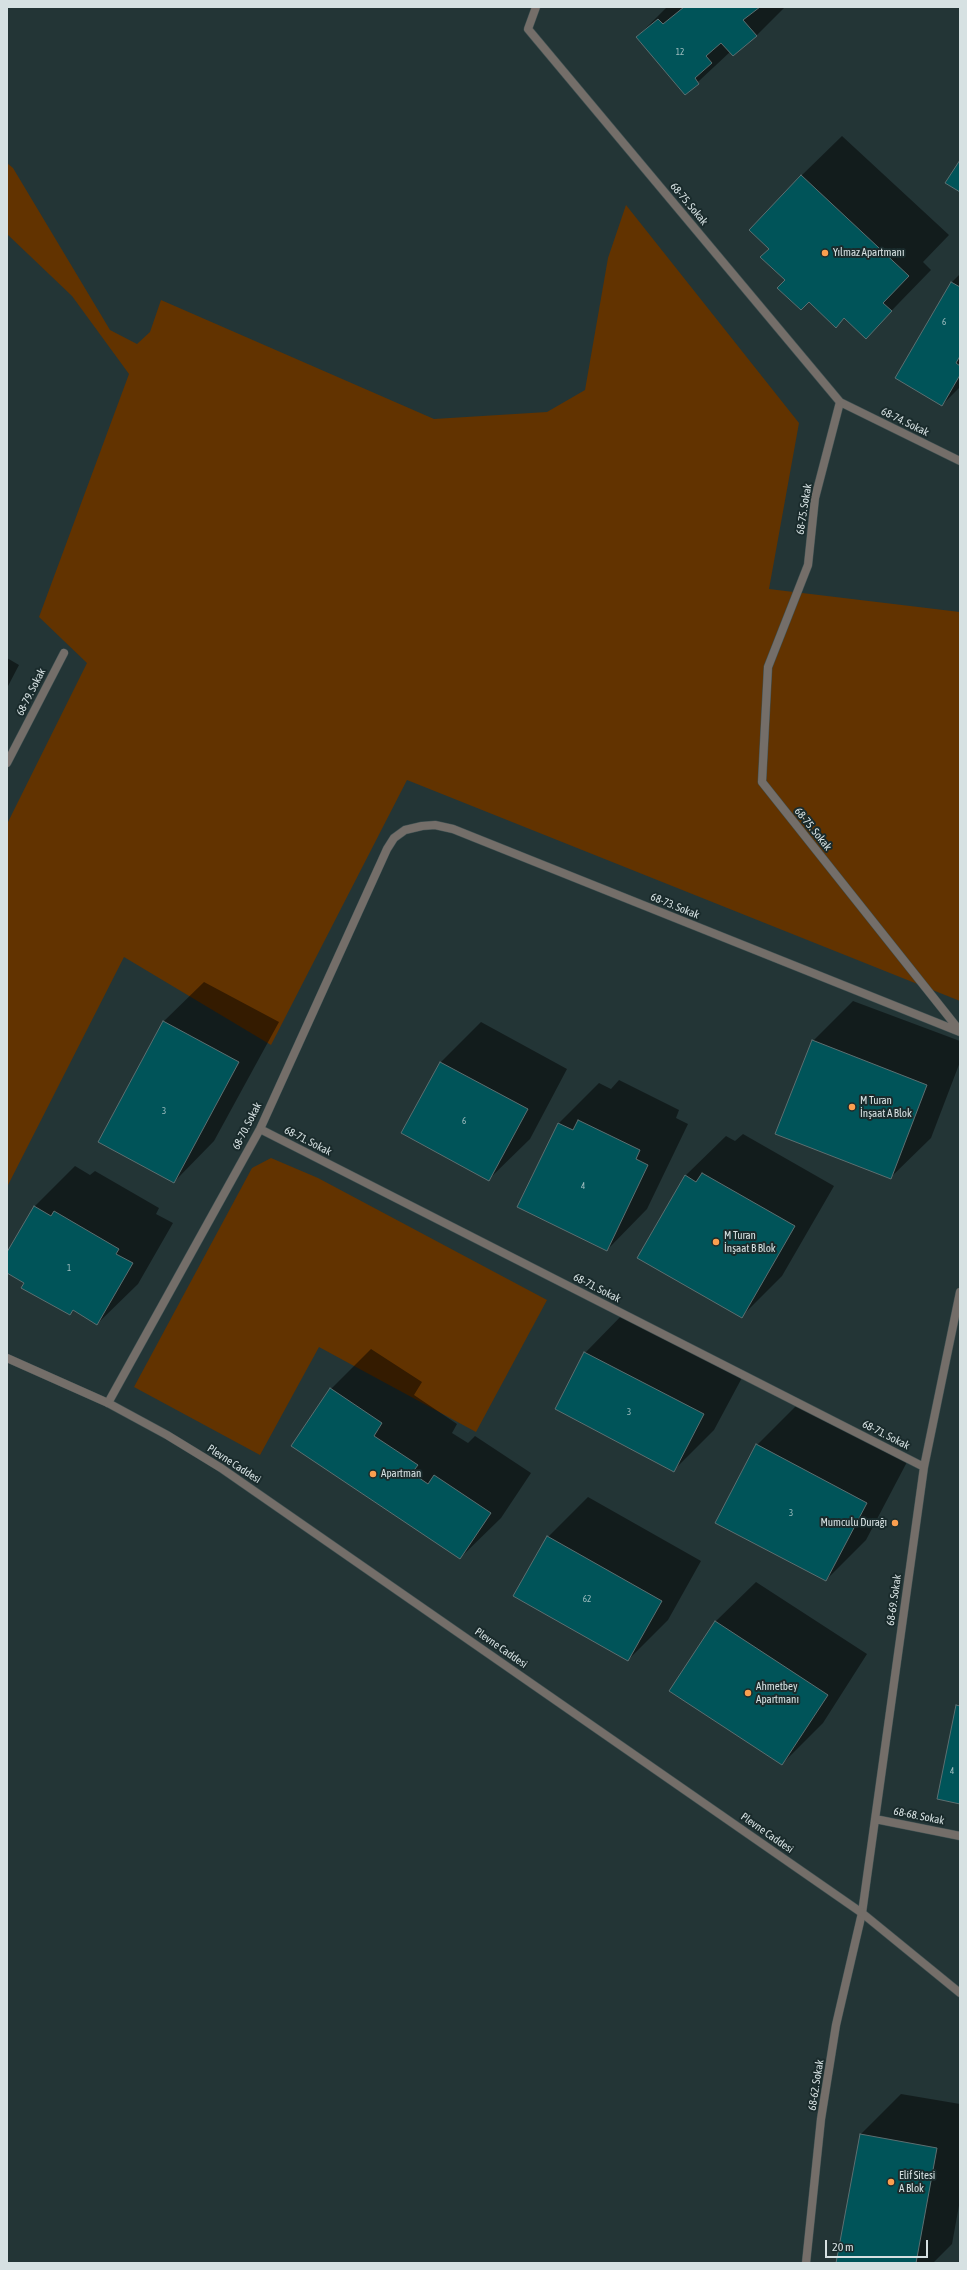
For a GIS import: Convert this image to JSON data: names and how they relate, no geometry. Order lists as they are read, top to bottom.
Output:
{
  "streets": {
    "street": [
      "68-75. Sokak",
      "68-74. Sokak",
      "68-79. Sokak",
      "68-73. Sokak",
      "68-70. Sokak",
      "68-71. Sokak",
      "Plevne Caddesi",
      "68-69. Sokak",
      "68-68. Sokak",
      "68-62. Sokak"
    ]
  },
  "crossings": [
    ["68-75. Sokak", "68-74. Sokak"],
    ["68-75. Sokak", "68-73. Sokak"],
    ["68-73. Sokak", "68-70. Sokak"],
    ["68-70. Sokak", "68-71. Sokak"],
    ["68-70. Sokak", "Plevne Caddesi"],
    ["68-71. Sokak", "68-69. Sokak"],
    ["Plevne Caddesi", "68-69. Sokak"],
    ["Plevne Caddesi", "68-62. Sokak"],
    ["68-69. Sokak", "68-68. Sokak"],
    ["68-69. Sokak", "68-62. Sokak"]
  ],
  "places": [
    "Yılmaz Apartmanı",
    "M Turan İnşaat A Blok",
    "M Turan İnşaat B Blok",
    "Apartman",
    "Mumculu Durağı",
    "Ahmetbey Apartmanı",
    "Elif Sitesi A Blok"
  ],
  "house_numbers": [
    "12",
    "6",
    "3",
    "6",
    "4",
    "1",
    "3",
    "3",
    "62",
    "4"
  ],
  "scale_bar": "20 m"
}
